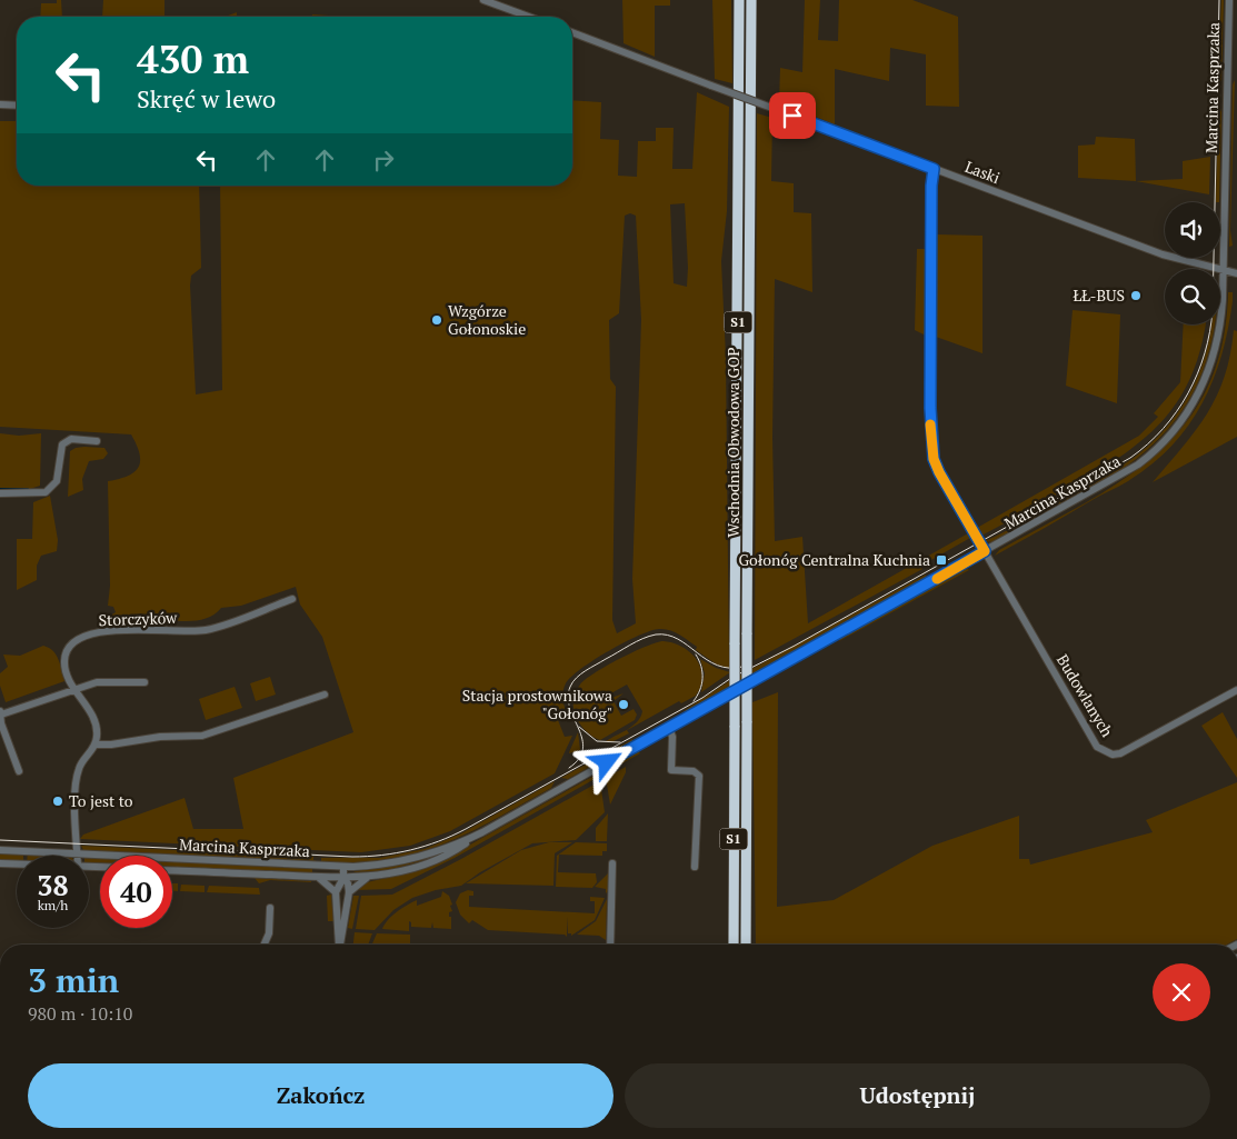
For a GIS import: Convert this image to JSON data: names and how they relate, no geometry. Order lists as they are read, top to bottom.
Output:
{
  "streets": {
    "highway": ["S1", "Wschodnia Obwodowa GOP"],
    "street": [
      "Marcina Kasprzaka",
      "Laski",
      "Storczyków",
      "Budowlanych"
    ]
  },
  "crossings": [
    ["Marcina Kasprzaka", "Laski"],
    ["Marcina Kasprzaka", "Budowlanych"],
    ["Laski", "Budowlanych"]
  ],
  "places": {
    "other": [
      "ŁŁ-BUS",
      "Wzgórze Gołonoskie",
      "Stacja prostownikowa \"Gołonóg\"",
      "To jest to"
    ],
    "transit": ["Gołonóg Centralna Kuchnia"]
  },
  "page": {
    "turn": ["430 m", "Skręć w lewo"],
    "speed": "38 km/h",
    "limit": "40",
    "heading": ["3 min", "980 m · 10:10"],
    "buttons": ["Zakończ", "Udostępnij"]
  }
}
